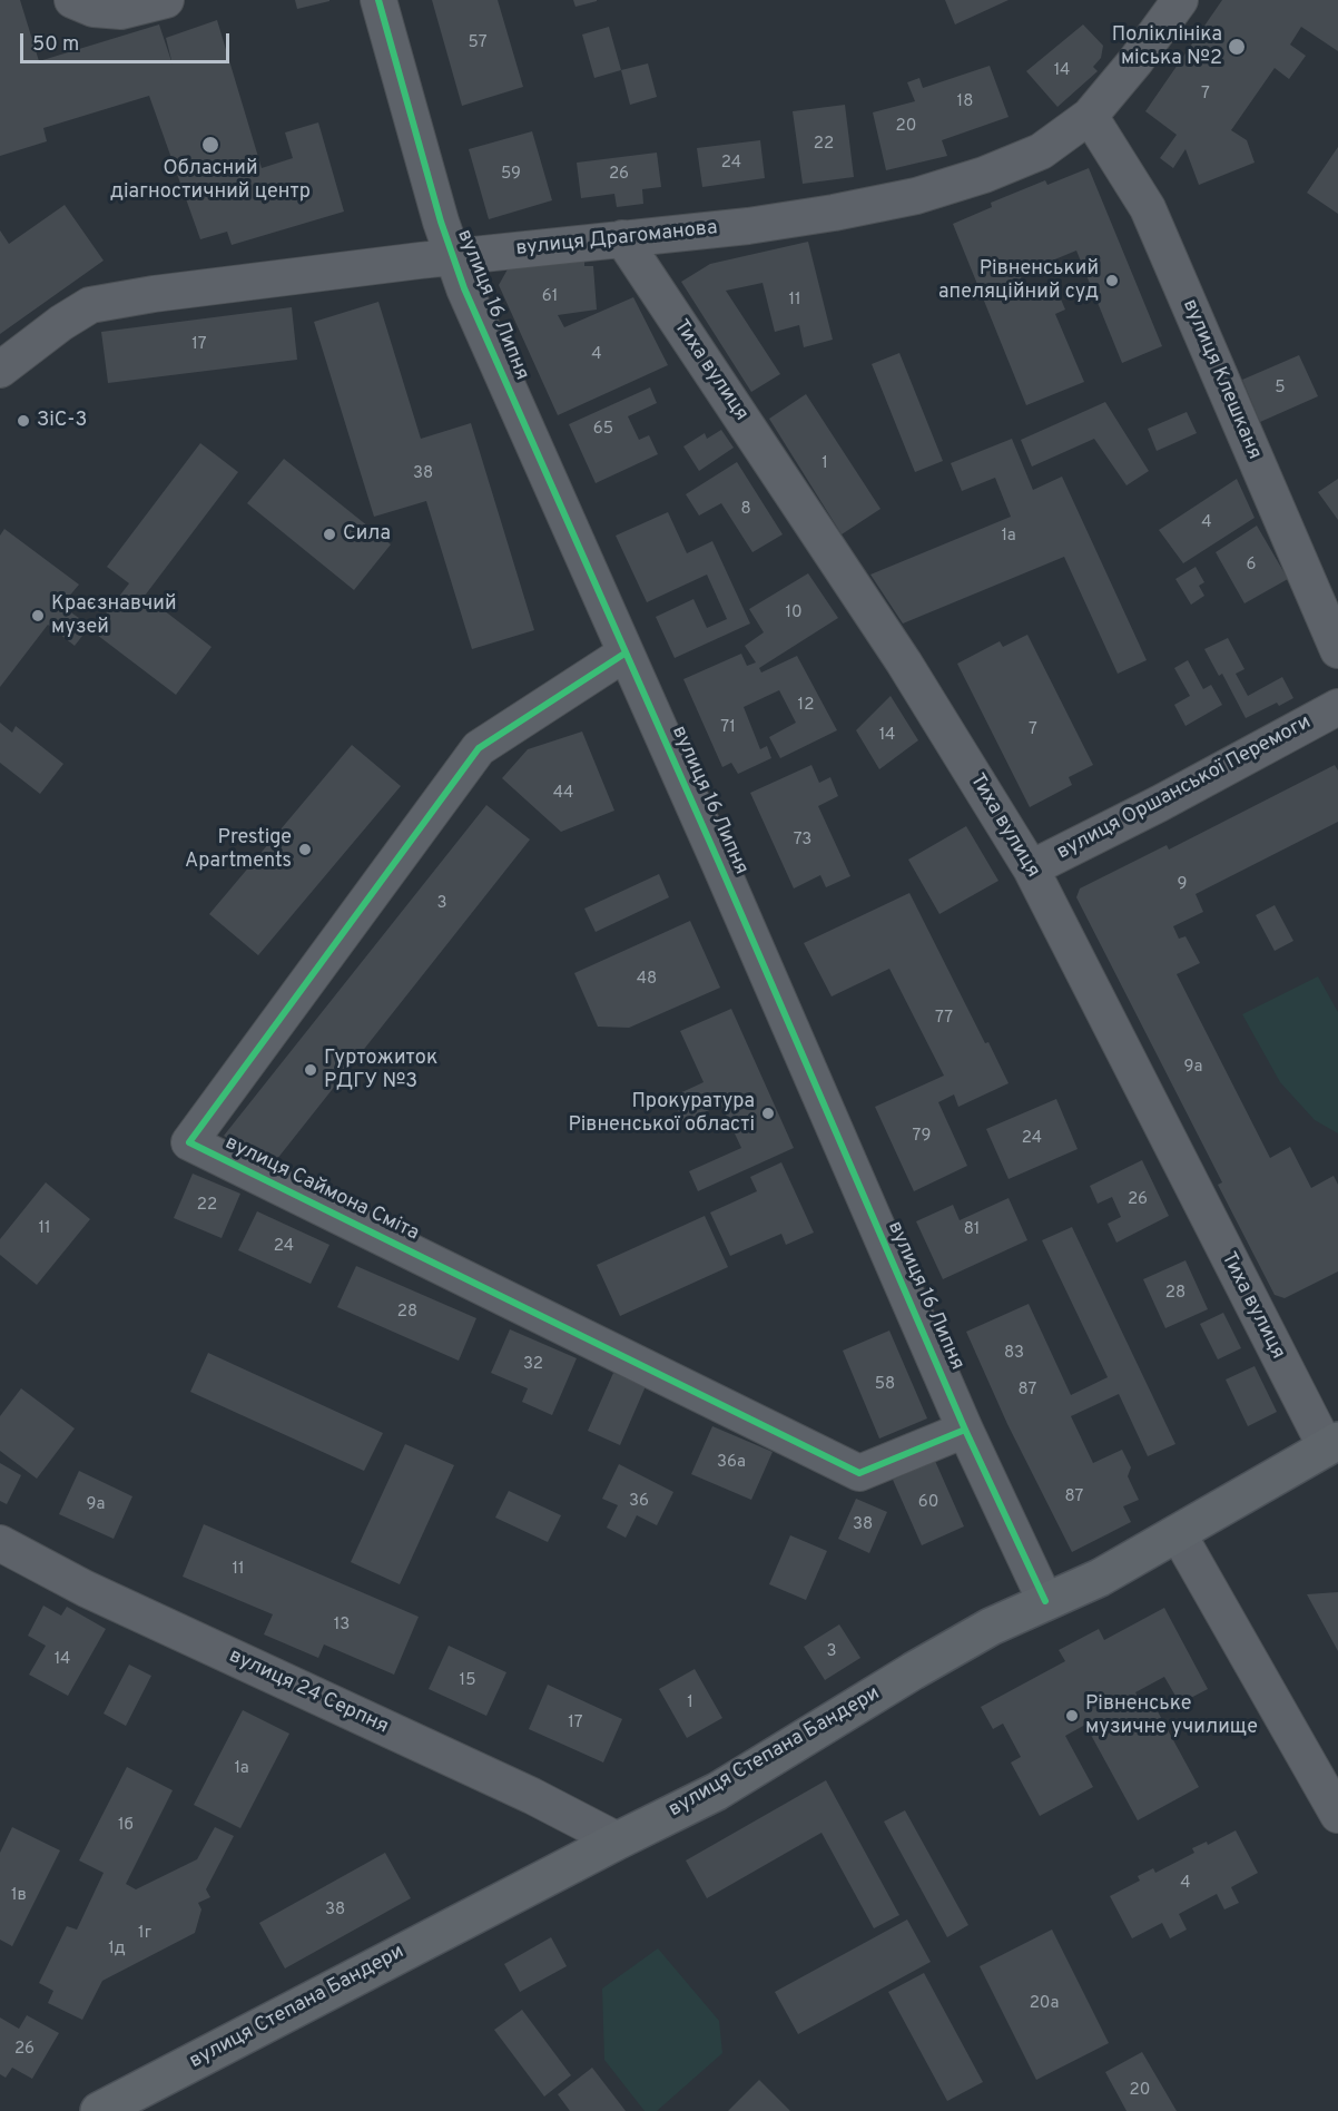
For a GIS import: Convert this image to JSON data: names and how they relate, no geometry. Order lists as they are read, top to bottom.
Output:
{
  "streets": {
    "main road": ["вулиця Степана Бандери"],
    "street": [
      "вулиця Драгоманова",
      "вулиця 16 Липня",
      "Тиха вулиця",
      "вулиця Клешканя",
      "вулиця Оршанської Перемоги",
      "вулиця Саймона Сміта",
      "вулиця 24 Серпня"
    ]
  },
  "crossings": [
    ["вулиця Драгоманова", "вулиця 16 Липня"],
    ["вулиця Драгоманова", "Тиха вулиця"],
    ["вулиця Драгоманова", "вулиця Клешканя"],
    ["вулиця 16 Липня", "вулиця Саймона Сміта"],
    ["вулиця 16 Липня", "вулиця Степана Бандери"],
    ["Тиха вулиця", "вулиця Оршанської Перемоги"],
    ["Тиха вулиця", "вулиця Степана Бандери"],
    ["вулиця 24 Серпня", "вулиця Степана Бандери"]
  ],
  "places": [
    "Поліклініка міська №2",
    "Обласний діагностичний центр",
    "Рівненський апеляційний суд",
    "ЗіС-3",
    "Сила",
    "Краєзнавчий музей",
    "Prestige Apartments",
    "Гуртожиток РДГУ №3",
    "Прокуратура Рівненської області",
    "Рівненське музичне училище"
  ],
  "house_numbers": [
    "57",
    "14",
    "7",
    "18",
    "20",
    "22",
    "24",
    "59",
    "26",
    "61",
    "11",
    "17",
    "4",
    "5",
    "65",
    "1",
    "38",
    "8",
    "4",
    "1а",
    "6",
    "10",
    "12",
    "71",
    "7",
    "14",
    "44",
    "73",
    "9",
    "3",
    "48",
    "77",
    "9а",
    "79",
    "24",
    "26",
    "22",
    "11",
    "81",
    "24",
    "28",
    "28",
    "83",
    "32",
    "58",
    "87",
    "36а",
    "87",
    "36",
    "60",
    "9а",
    "38",
    "11",
    "13",
    "3",
    "14",
    "15",
    "1",
    "17",
    "1а",
    "1б",
    "4",
    "1в",
    "38",
    "1г",
    "1д",
    "20а",
    "26",
    "20"
  ],
  "scale_bar": "50 m"
}
